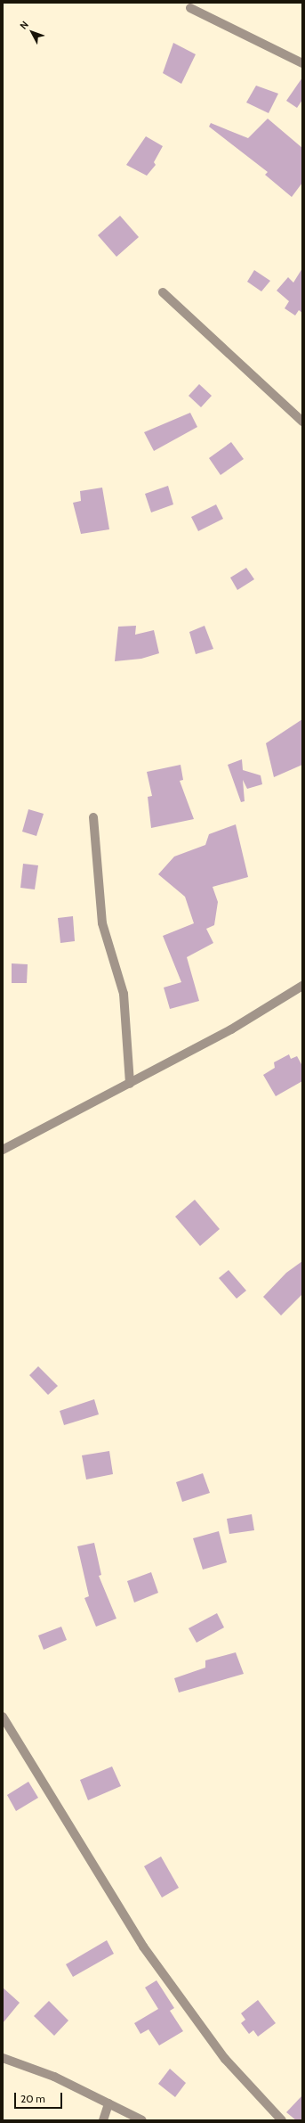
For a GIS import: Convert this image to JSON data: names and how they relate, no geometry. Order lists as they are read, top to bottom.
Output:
{
  "scale_bar": "20 m",
  "north": "top left"
}
